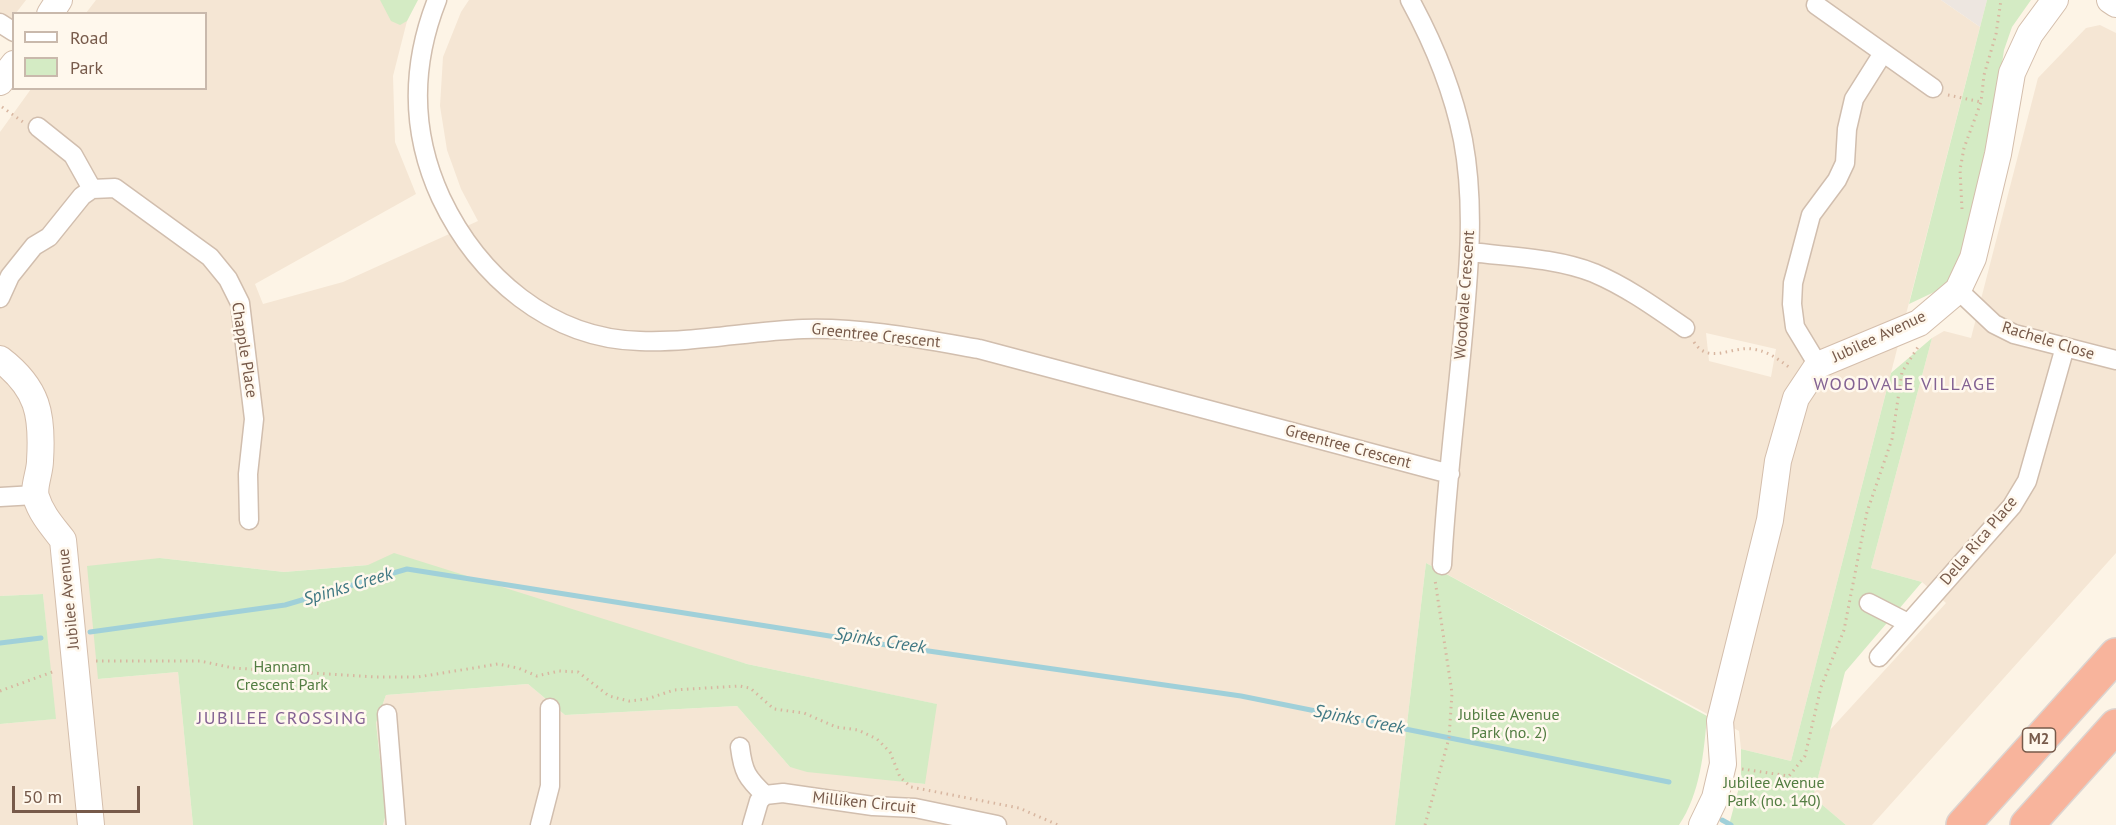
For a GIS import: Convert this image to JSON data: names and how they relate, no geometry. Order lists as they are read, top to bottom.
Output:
{
  "streets": {
    "highway": ["M2"],
    "street": [
      "Woodvale Crescent",
      "Greentree Crescent",
      "Jubilee Avenue",
      "Rachele Close",
      "Chapple Place",
      "Della Rica Place",
      "Milliken Circuit"
    ]
  },
  "crossings": [
    ["Woodvale Crescent", "Greentree Crescent"],
    ["Jubilee Avenue", "Rachele Close"],
    ["Rachele Close", "Della Rica Place"]
  ],
  "districts": ["WOODVALE VILLAGE", "JUBILEE CROSSING"],
  "water": ["Spinks Creek"],
  "parks": ["Hannam Crescent Park", "Jubilee Avenue Park (no. 2)", "Jubilee Avenue Park (no. 140)"],
  "legend": ["Road", "Park"],
  "scale_bar": "50 m"
}
